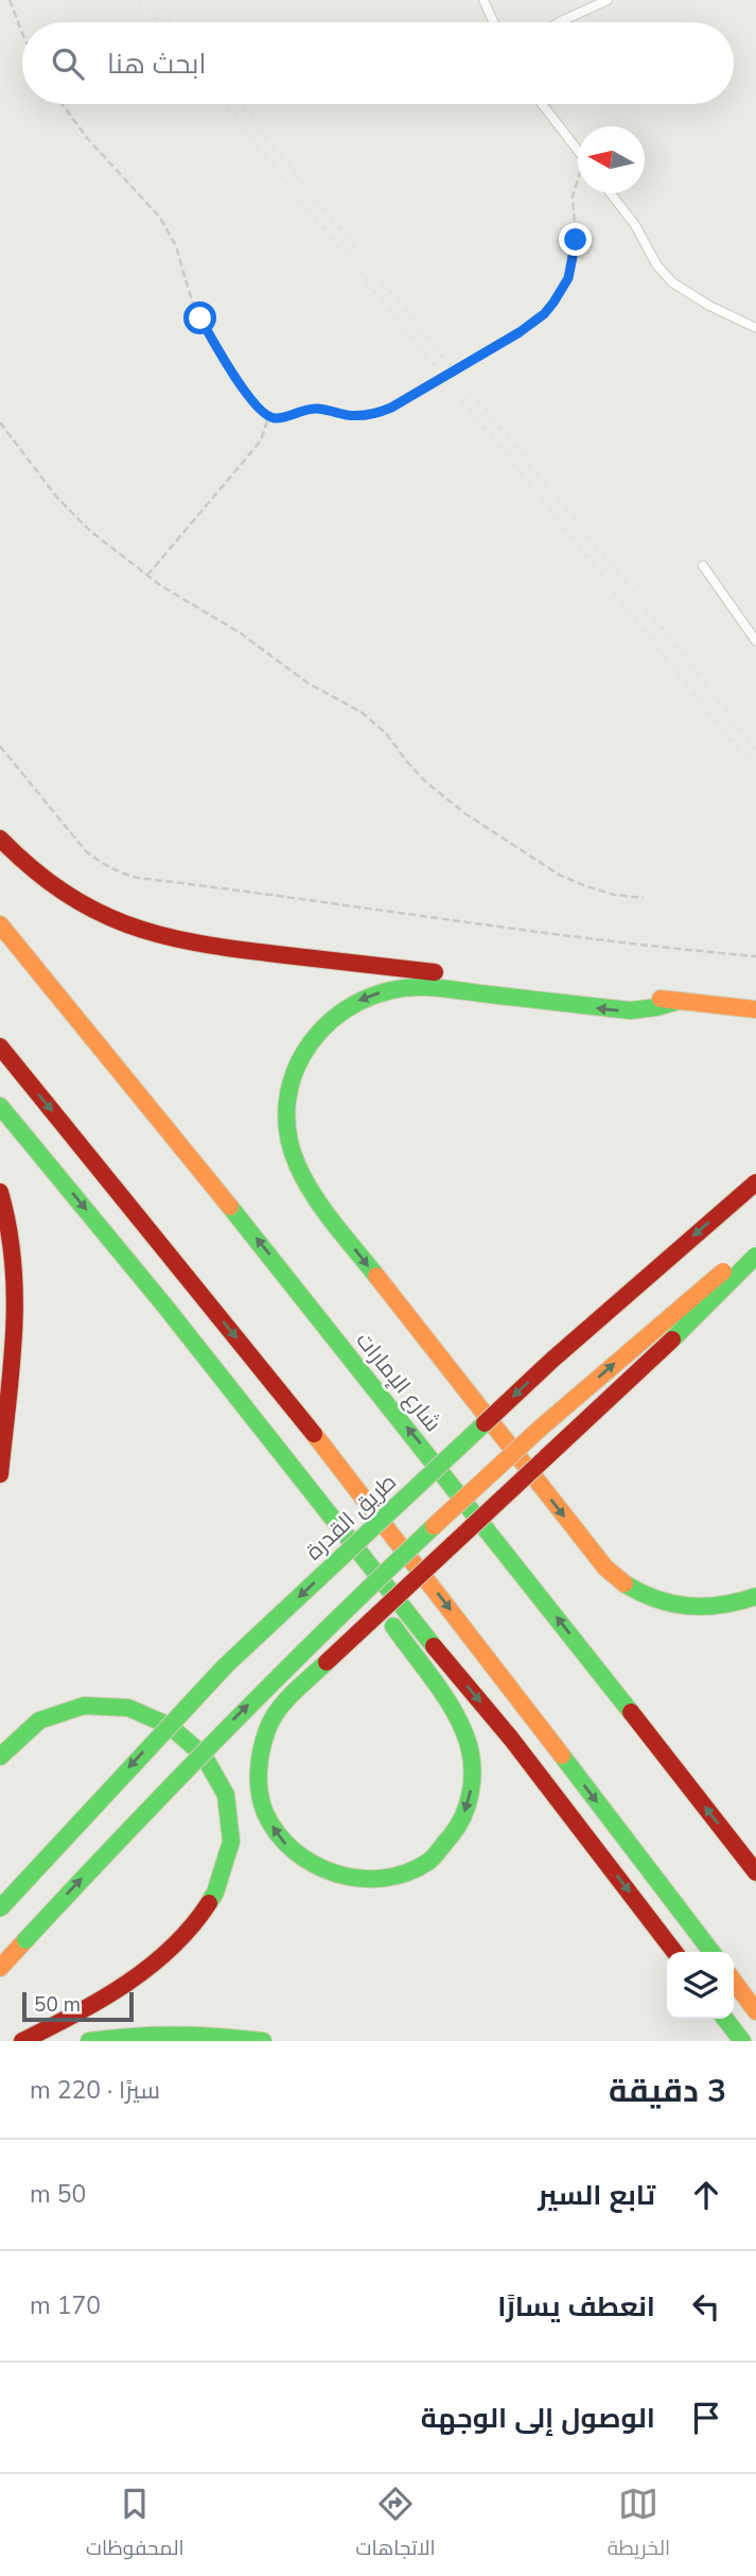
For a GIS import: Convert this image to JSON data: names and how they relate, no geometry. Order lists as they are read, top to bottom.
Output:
{
  "streets": {
    "main road": ["شارع الإمارات", "طريق القدرة"]
  },
  "scale_bar": "50 m",
  "north": "left",
  "page": {
    "search": "ابحث هنا",
    "scale": "50 m",
    "heading": ["3 دقيقة", "سيرًا · 220 m"],
    "list": [
      ["تابع السير", "50 m"],
      ["انعطف يسارًا", "170 m"],
      "الوصول إلى الوجهة"
    ],
    "nav": ["الخريطة", "الاتجاهات", "المحفوظات"]
  }
}
